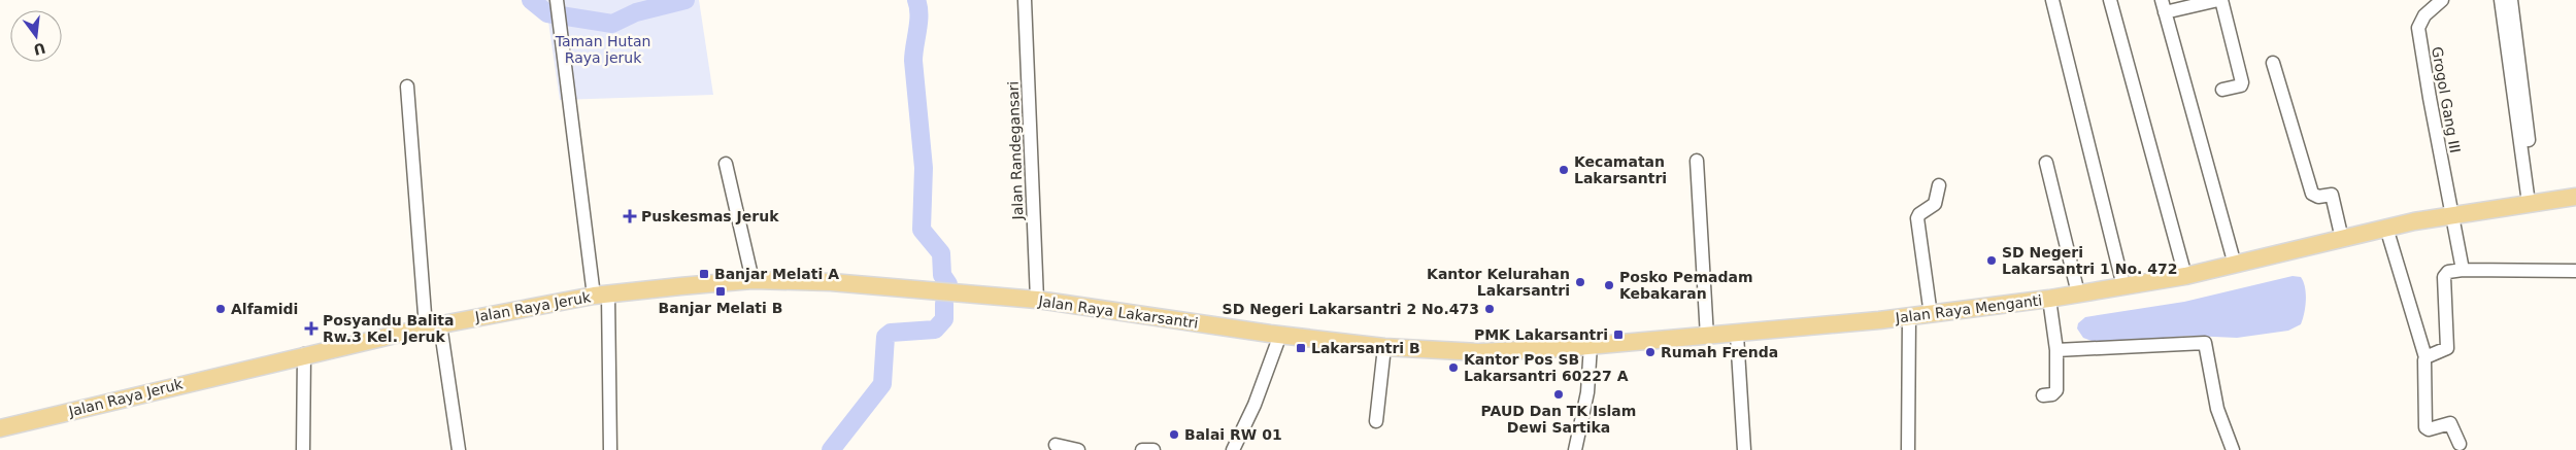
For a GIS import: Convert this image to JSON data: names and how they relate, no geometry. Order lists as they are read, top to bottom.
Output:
{
  "streets": {
    "main road": ["Jalan Raya Jeruk", "Jalan Raya Menganti", "Jalan Raya Lakarsantri"],
    "street": ["Grogol Gang III", "Jalan Randegansari"]
  },
  "crossings": [
    ["Grogol Gang III", "Jalan Raya Menganti"],
    ["Jalan Randegansari", "Jalan Raya Lakarsantri"],
    ["Jalan Raya Jeruk", "Jalan Raya Lakarsantri"],
    ["Jalan Raya Menganti", "Jalan Raya Lakarsantri"]
  ],
  "parks": ["Taman Hutan Raya jeruk"],
  "places": {
    "other": [
      "Kecamatan Lakarsantri",
      "SD Negeri Lakarsantri 1 No. 472",
      "Kantor Kelurahan Lakarsantri",
      "Posko Pemadam Kebakaran",
      "Alfamidi",
      "SD Negeri Lakarsantri 2 No.473",
      "Rumah Frenda",
      "Kantor Pos SB Lakarsantri 60227 A",
      "PAUD Dan TK Islam Dewi Sartika",
      "Balai RW 01"
    ],
    "health": ["Puskesmas Jeruk", "Posyandu Balita Rw.3 Kel. Jeruk"],
    "transit": [
      "Banjar Melati A",
      "Banjar Melati B",
      "PMK Lakarsantri",
      "Lakarsantri B"
    ]
  },
  "north": "bottom"
}
